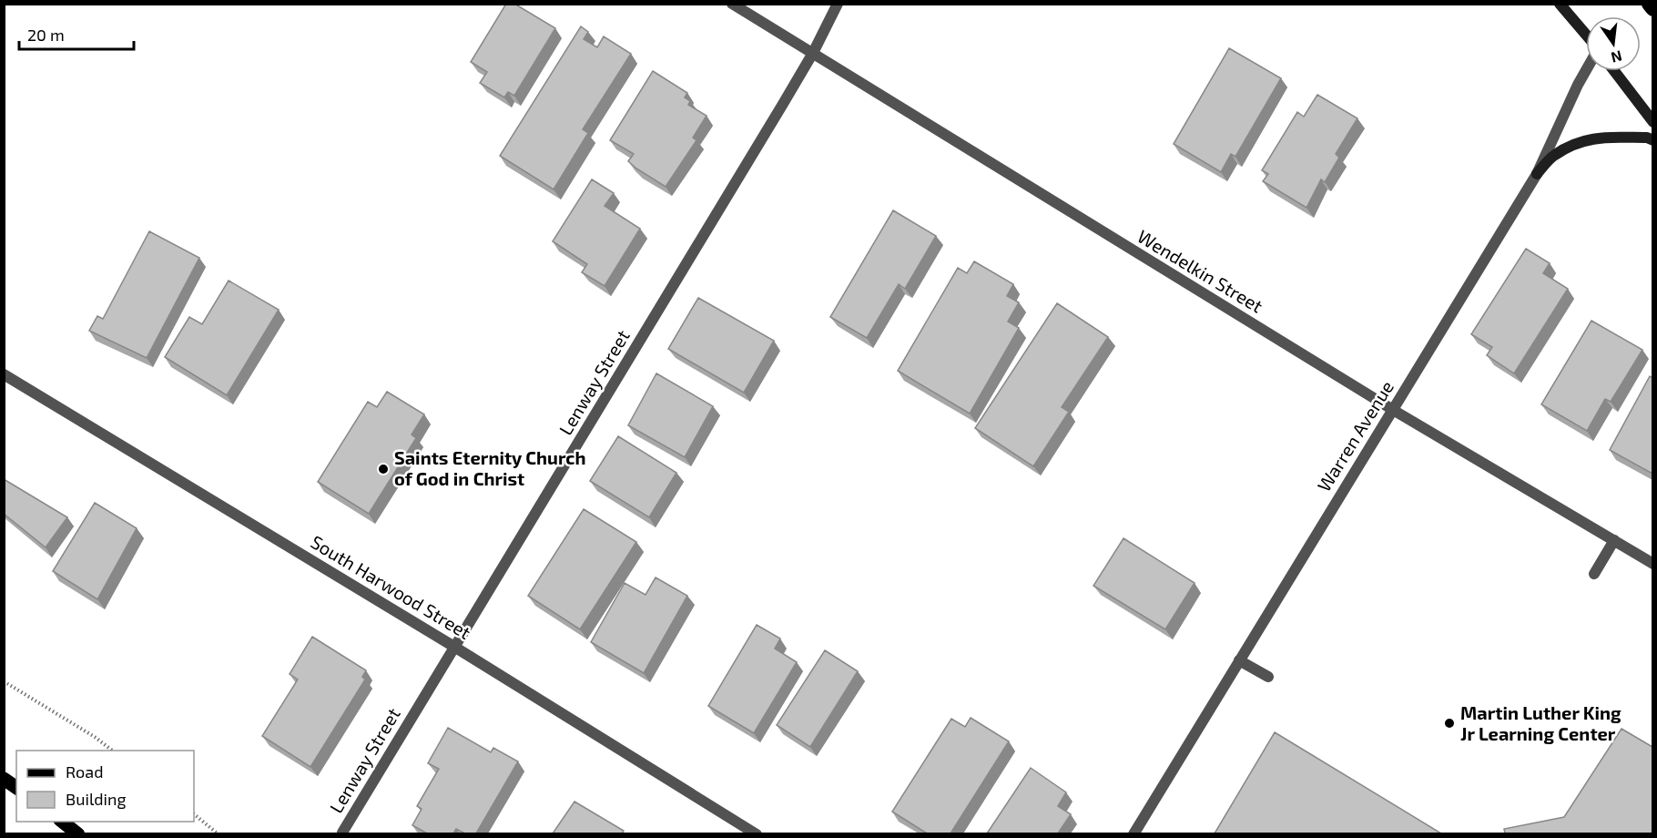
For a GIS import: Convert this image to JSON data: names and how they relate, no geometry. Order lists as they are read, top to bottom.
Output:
{
  "streets": {
    "street": [
      "Wendelkin Street",
      "Lenway Street",
      "Warren Avenue",
      "South Harwood Street"
    ]
  },
  "crossings": [
    ["Wendelkin Street", "Lenway Street"],
    ["Wendelkin Street", "Warren Avenue"],
    ["Lenway Street", "South Harwood Street"]
  ],
  "places": ["Saints Eternity Church of God in Christ", "Martin Luther King Jr Learning Center"],
  "legend": ["Road", "Building"],
  "scale_bar": "20 m",
  "north": "bottom"
}
